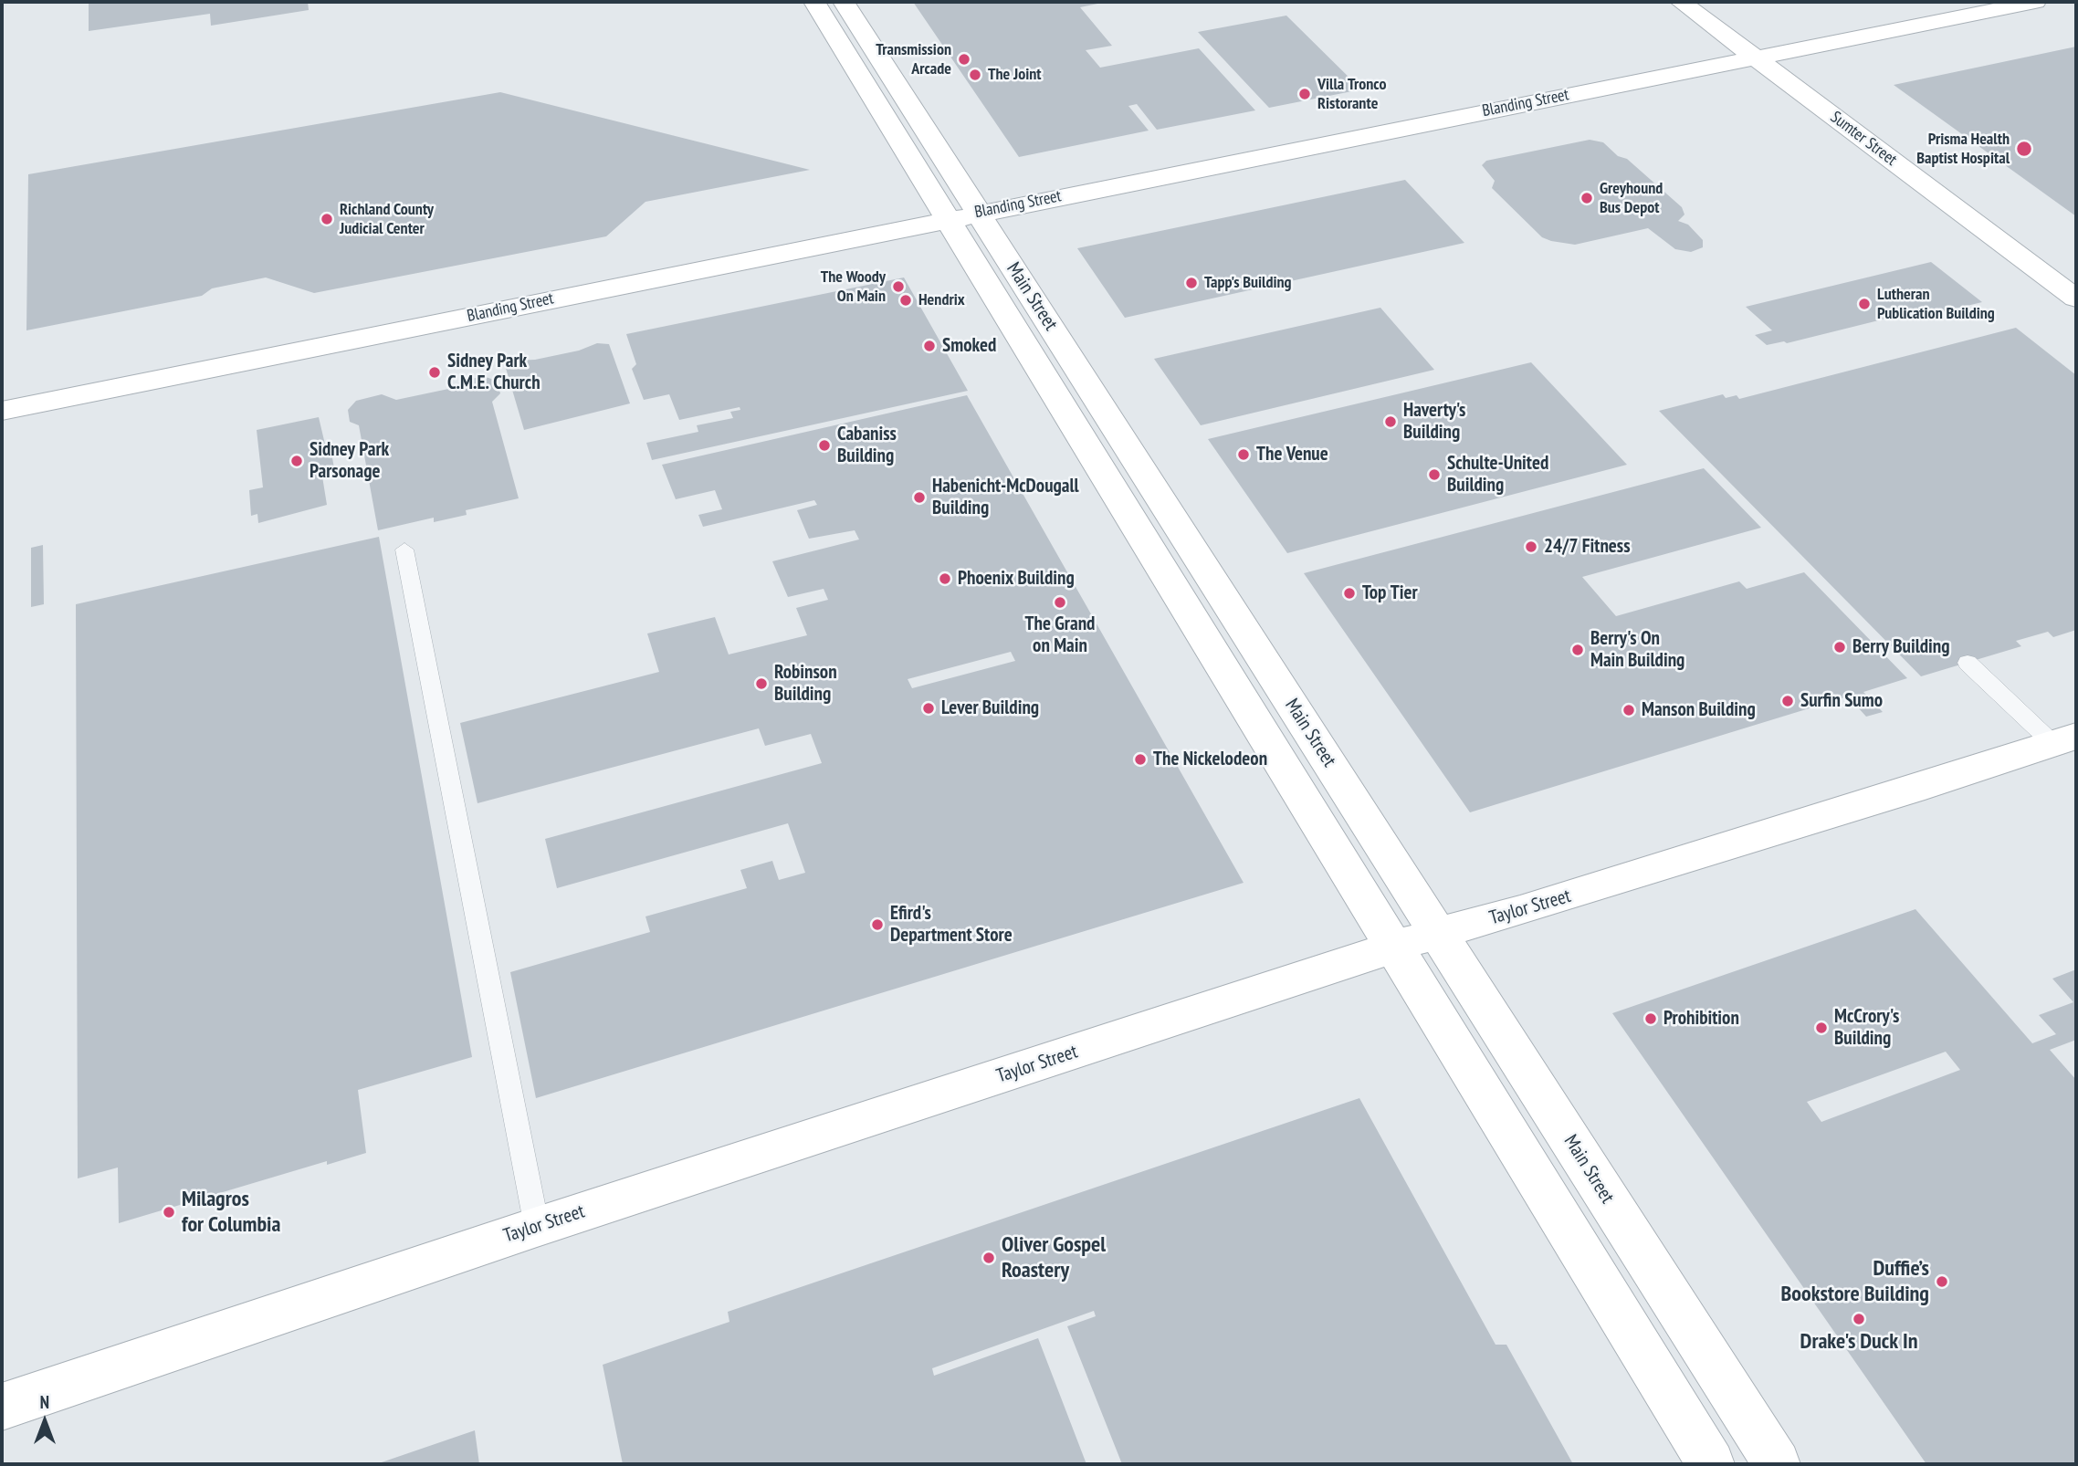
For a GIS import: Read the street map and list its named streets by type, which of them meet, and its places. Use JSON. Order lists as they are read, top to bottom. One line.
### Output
{"streets":{"main road":["Blanding Street","Sumter Street","Main Street","Taylor Street"]},"crossings":[["Blanding Street","Sumter Street"],["Blanding Street","Main Street"],["Main Street","Taylor Street"]],"places":["Transmission Arcade","The Joint","Villa Tronco Ristorante","Prisma Health Baptist Hospital","Greyhound Bus Depot","Richland County Judicial Center","Tapp's Building","The Woody On Main","Hendrix","Lutheran Publication Building","Smoked","Sidney Park C.M.E. Church","Haverty's Building","Cabaniss Building","The Venue","Sidney Park Parsonage","Schulte-United Building","Habenicht-McDougall Building","24/7 Fitness","Phoenix Building","Top Tier","The Grand on Main","Berry Building","Berry's On Main Building","Robinson Building","Surfin Sumo","Lever Building","Manson Building","The Nickelodeon","Efird's Department Store","Prohibition","McCrory's Building","Milagros for Columbia","Oliver Gospel Roastery","Duffie’s Bookstore Building","Drake's Duck In"],"north":"top"}
